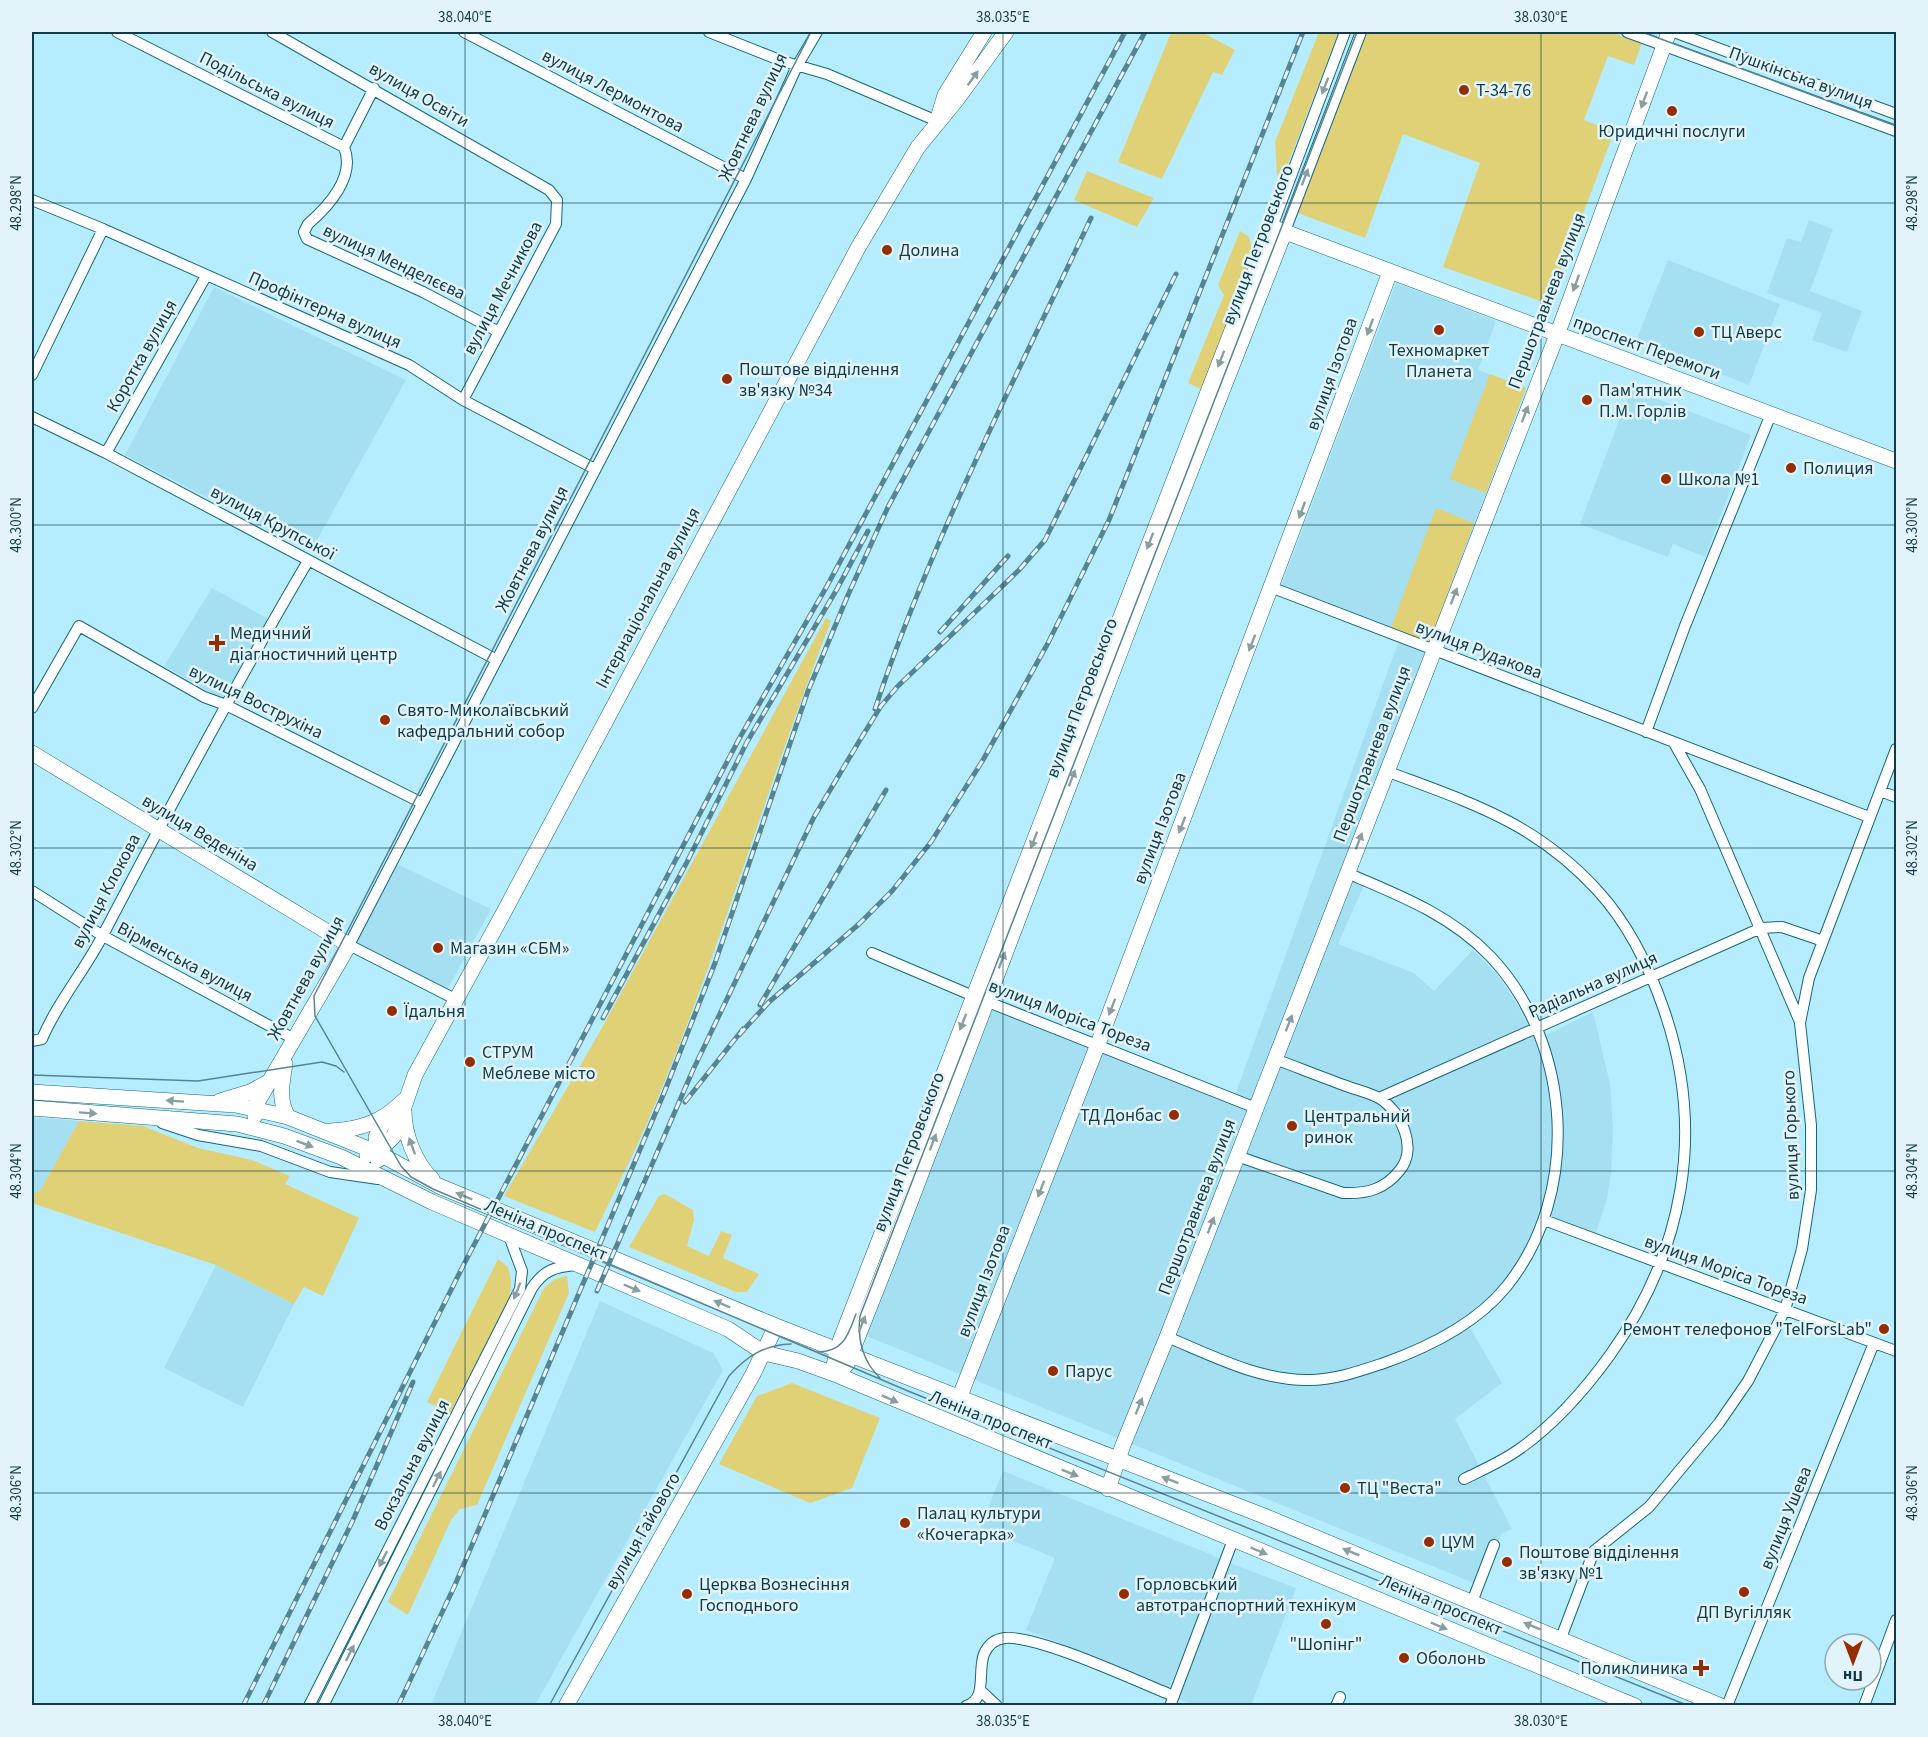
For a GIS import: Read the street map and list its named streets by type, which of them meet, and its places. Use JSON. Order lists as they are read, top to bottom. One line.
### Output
{"streets":{"main road":["Жовтнева вулиця","вулиця Петровського","Першотравнева вулиця","проспект Перемоги","вулиця Ізотова","Інтернаціональна вулиця","вулиця Веденіна","Леніна проспект","вулиця Гайового"],"street":["Пушкінська вулиця","Подільська вулиця","вулиця Лермонтова","вулиця Освіти","вулиця Менделєєва","вулиця Мечникова","Профінтерна вулиця","Коротка вулиця","вулиця Крупської","вулиця Рудакова","вулиця Вострухіна","вулиця Клокова","Вірменська вулиця","Радіальна вулиця","вулиця Моріса Тореза","вулиця Горького","Вокзальна вулиця","вулиця Ушева"]},"crossings":[["Пушкінська вулиця","Першотравнева вулиця"],["Подільська вулиця","вулиця Освіти"],["Подільська вулиця","вулиця Менделєєва"],["вулиця Лермонтова","Жовтнева вулиця"],["вулиця Освіти","вулиця Мечникова"],["Жовтнева вулиця","Профінтерна вулиця"],["Жовтнева вулиця","вулиця Крупської"],["Жовтнева вулиця","вулиця Вострухіна"],["Жовтнева вулиця","вулиця Веденіна"],["Жовтнева вулиця","Вірменська вулиця"],["Жовтнева вулиця","Леніна проспект"],["вулиця Петровського","проспект Перемоги"],["вулиця Петровського","вулиця Моріса Тореза"],["вулиця Петровського","Леніна проспект"],["вулиця Менделєєва","вулиця Мечникова"],["вулиця Мечникова","Профінтерна вулиця"],["Першотравнева вулиця","проспект Перемоги"],["Першотравнева вулиця","вулиця Рудакова"],["Першотравнева вулиця","вулиця Моріса Тореза"],["Першотравнева вулиця","Леніна проспект"],["Профінтерна вулиця","Коротка вулиця"],["проспект Перемоги","вулиця Ізотова"],["Коротка вулиця","вулиця Крупської"],["вулиця Ізотова","вулиця Рудакова"],["вулиця Ізотова","вулиця Моріса Тореза"],["вулиця Ізотова","Леніна проспект"],["вулиця Крупської","вулиця Клокова"],["Інтернаціональна вулиця","Леніна проспект"],["вулиця Рудакова","вулиця Горького"],["вулиця Вострухіна","вулиця Клокова"],["вулиця Веденіна","вулиця Клокова"],["вулиця Клокова","Вірменська вулиця"],["Радіальна вулиця","вулиця Горького"],["вулиця Моріса Тореза","вулиця Горького"],["вулиця Моріса Тореза","вулиця Ушева"],["вулиця Горького","Леніна проспект"],["Леніна проспект","Вокзальна вулиця"]],"one_way":["вулиця Ізотова"],"places":{"other":["Т-34-76","Юридичні послуги","Долина","Техномаркет Планета","ТЦ Аверс","Поштове відділення зв'язку №34","Пам'ятник П.М. Горлів","Полиция","Школа №1","Свято-Миколаївський кафедральний собор","Магазин «СБМ»","Їдальня","СТРУМ Меблеве місто","ТД Донбас","Центральний ринок","Ремонт телефонов \"TelForsLab\"","Парус","ТЦ \"Веста\"","Палац культури «Кочегарка»","ЦУМ","Поштове відділення зв'язку №1","ДП Вугілляк","Церква Вознесіння Господнього","Горловський автотранспортний технікум","\"Шопінг\"","Оболонь"],"health":["Медичний діагностичний центр","Поликлиника"]},"north":"bottom","coordinates":["38.040°E","38.035°E","38.030°E","48.298°N","48.300°N","48.302°N","48.304°N","48.306°N"]}
